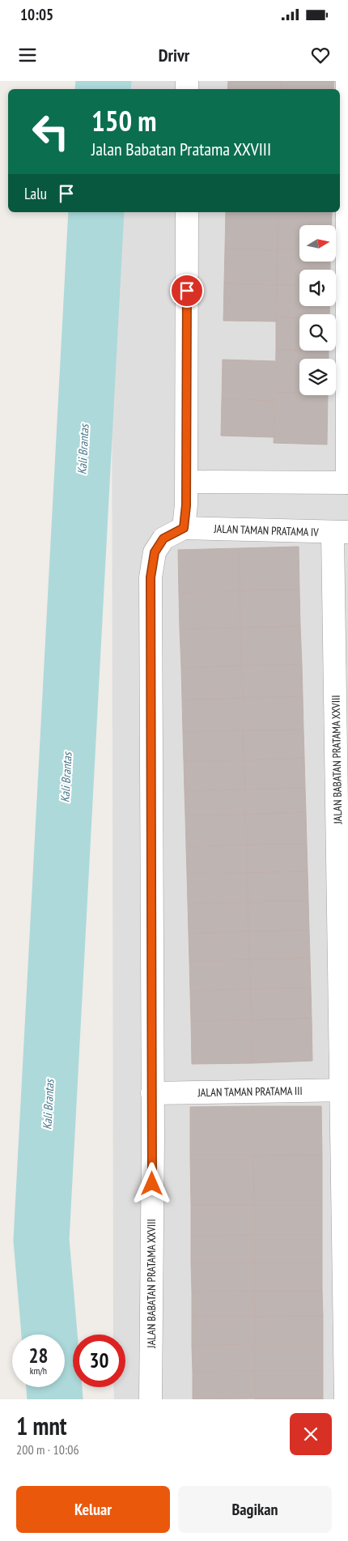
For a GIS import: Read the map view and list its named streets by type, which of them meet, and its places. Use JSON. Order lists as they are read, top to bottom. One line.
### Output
{"streets":{"street":["JALAN TAMAN PRATAMA IV","JALAN BABATAN PRATAMA XXVIII","JALAN TAMAN PRATAMA III"]},"crossings":[["JALAN TAMAN PRATAMA IV","JALAN BABATAN PRATAMA XXVIII"],["JALAN BABATAN PRATAMA XXVIII","JALAN TAMAN PRATAMA III"]],"water":["Kali Brantas"],"north":"right","page":{"status":"10:05","header":"Drivr","turn":["150 m","Jalan Babatan Pratama XXVIII"],"then":"Lalu","speed":"28 km/h","limit":"30","heading":["1 mnt","200 m · 10:06"],"buttons":["Keluar","Bagikan"]}}
